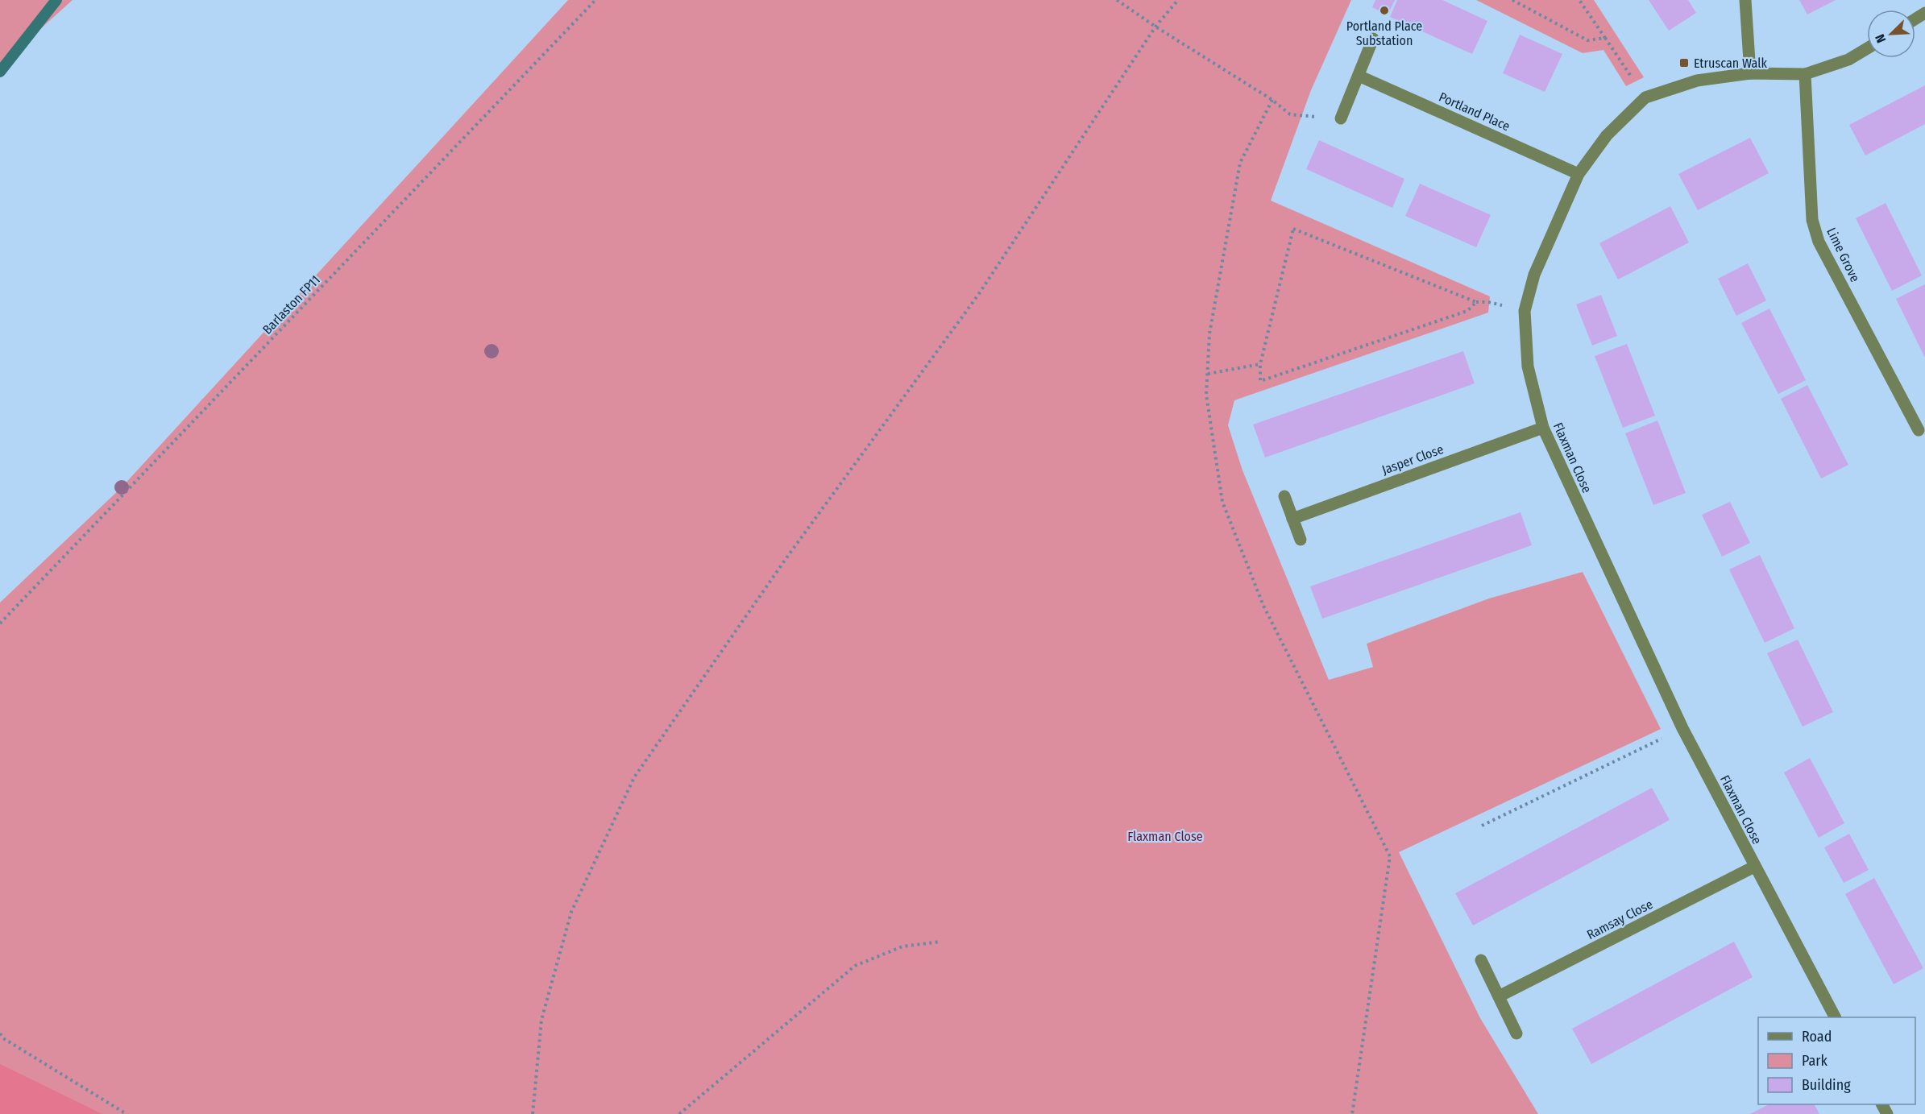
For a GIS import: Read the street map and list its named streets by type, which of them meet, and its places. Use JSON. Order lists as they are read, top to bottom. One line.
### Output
{"streets":{"street":["Portland Place","Lime Grove","Flaxman Close","Jasper Close","Ramsay Close"],"path":["Barlaston FP11"]},"crossings":[["Portland Place","Flaxman Close"],["Lime Grove","Flaxman Close"],["Flaxman Close","Jasper Close"],["Flaxman Close","Ramsay Close"]],"parks":["Flaxman Close"],"places":{"other":["Portland Place Substation"],"transit":["Etruscan Walk"]},"legend":["Road","Park","Building"],"north":"bottom left"}
